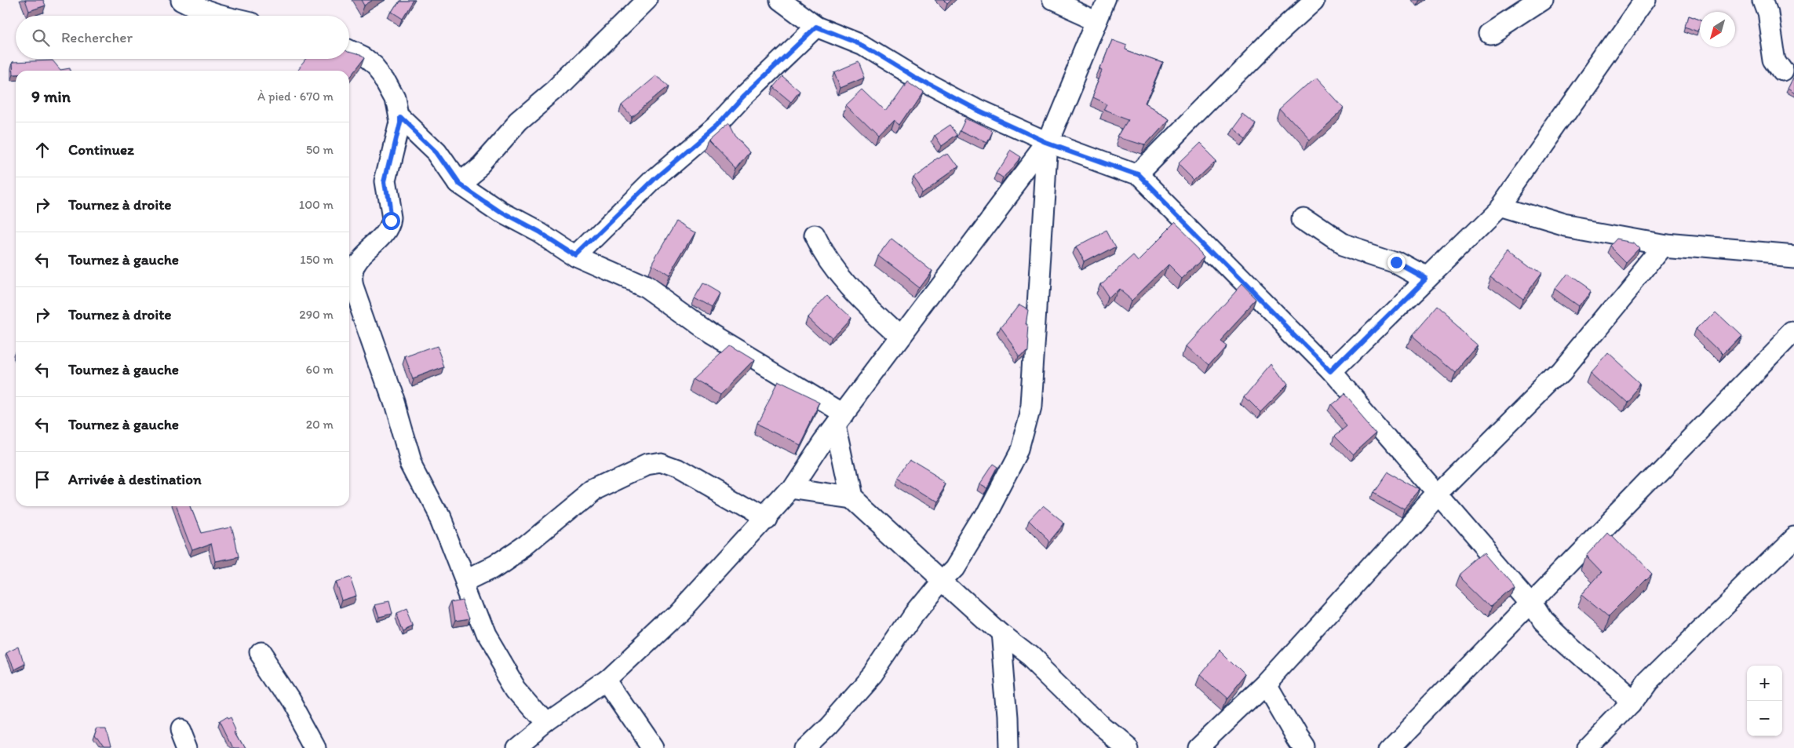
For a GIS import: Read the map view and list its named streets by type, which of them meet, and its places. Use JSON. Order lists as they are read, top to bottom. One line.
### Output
{"north":"bottom left","page":{"search":"Rechercher","heading":["9 min","À pied · 670 m"],"list":[["Continuez","50 m"],["Tournez à droite","100 m"],["Tournez à gauche","150 m"],["Tournez à droite","290 m"],["Tournez à gauche","60 m"],["Tournez à gauche","20 m"],"Arrivée à destination"],"map_buttons":["+","−"]}}
